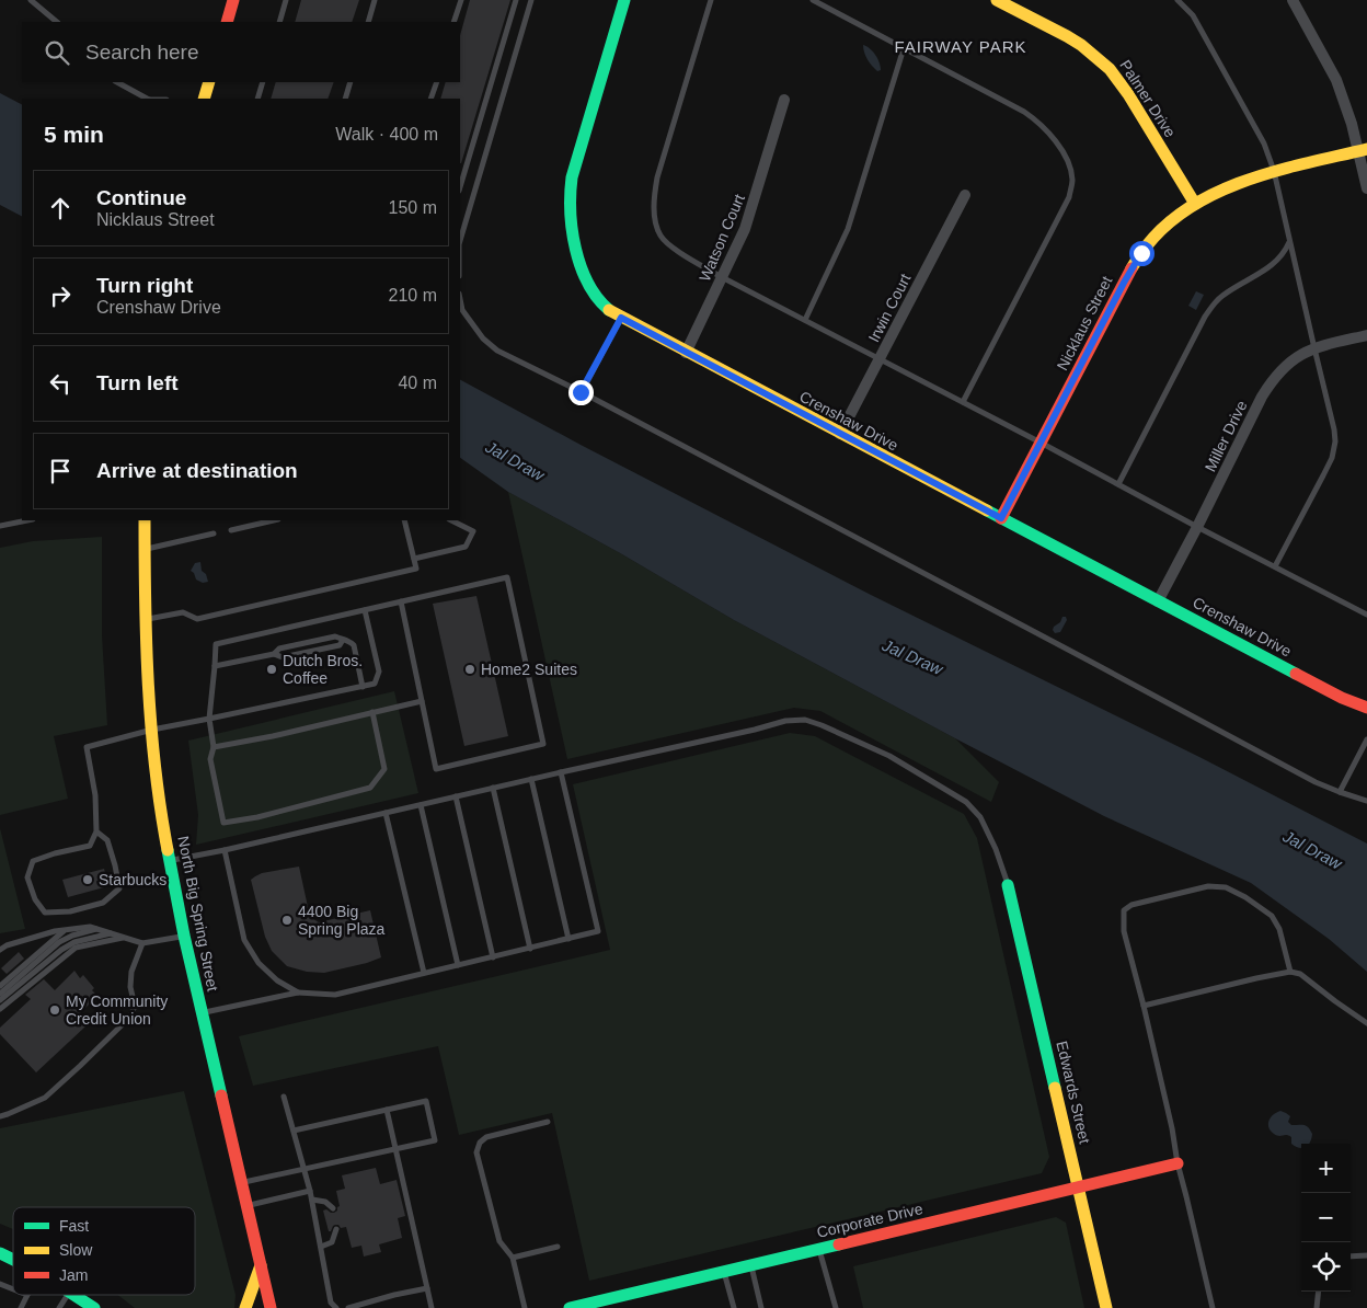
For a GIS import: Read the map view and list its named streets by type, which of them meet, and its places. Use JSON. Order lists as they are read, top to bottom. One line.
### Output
{"streets":{"main road":["Palmer Drive","Nicklaus Street","Crenshaw Drive","North Big Spring Street","Edwards Street","Corporate Drive"],"street":["Watson Court","Irwin Court","Miller Drive"]},"crossings":[["Palmer Drive","Nicklaus Street"],["Watson Court","Crenshaw Drive"],["Irwin Court","Crenshaw Drive"],["Nicklaus Street","Crenshaw Drive"],["Crenshaw Drive","Miller Drive"],["Edwards Street","Corporate Drive"]],"districts":["FAIRWAY PARK"],"water":["Jal Draw"],"places":["Dutch Bros. Coffee","Home2 Suites","Starbucks","4400 Big Spring Plaza","My Community Credit Union"],"legend":["Fast","Slow","Jam"],"page":{"search":"Search here","heading":["5 min","Walk · 400 m"],"list":[["Continue","Nicklaus Street","150 m"],["Turn right","Crenshaw Drive","210 m"],["Turn left","40 m"],"Arrive at destination"],"map_buttons":["+","−"]}}
